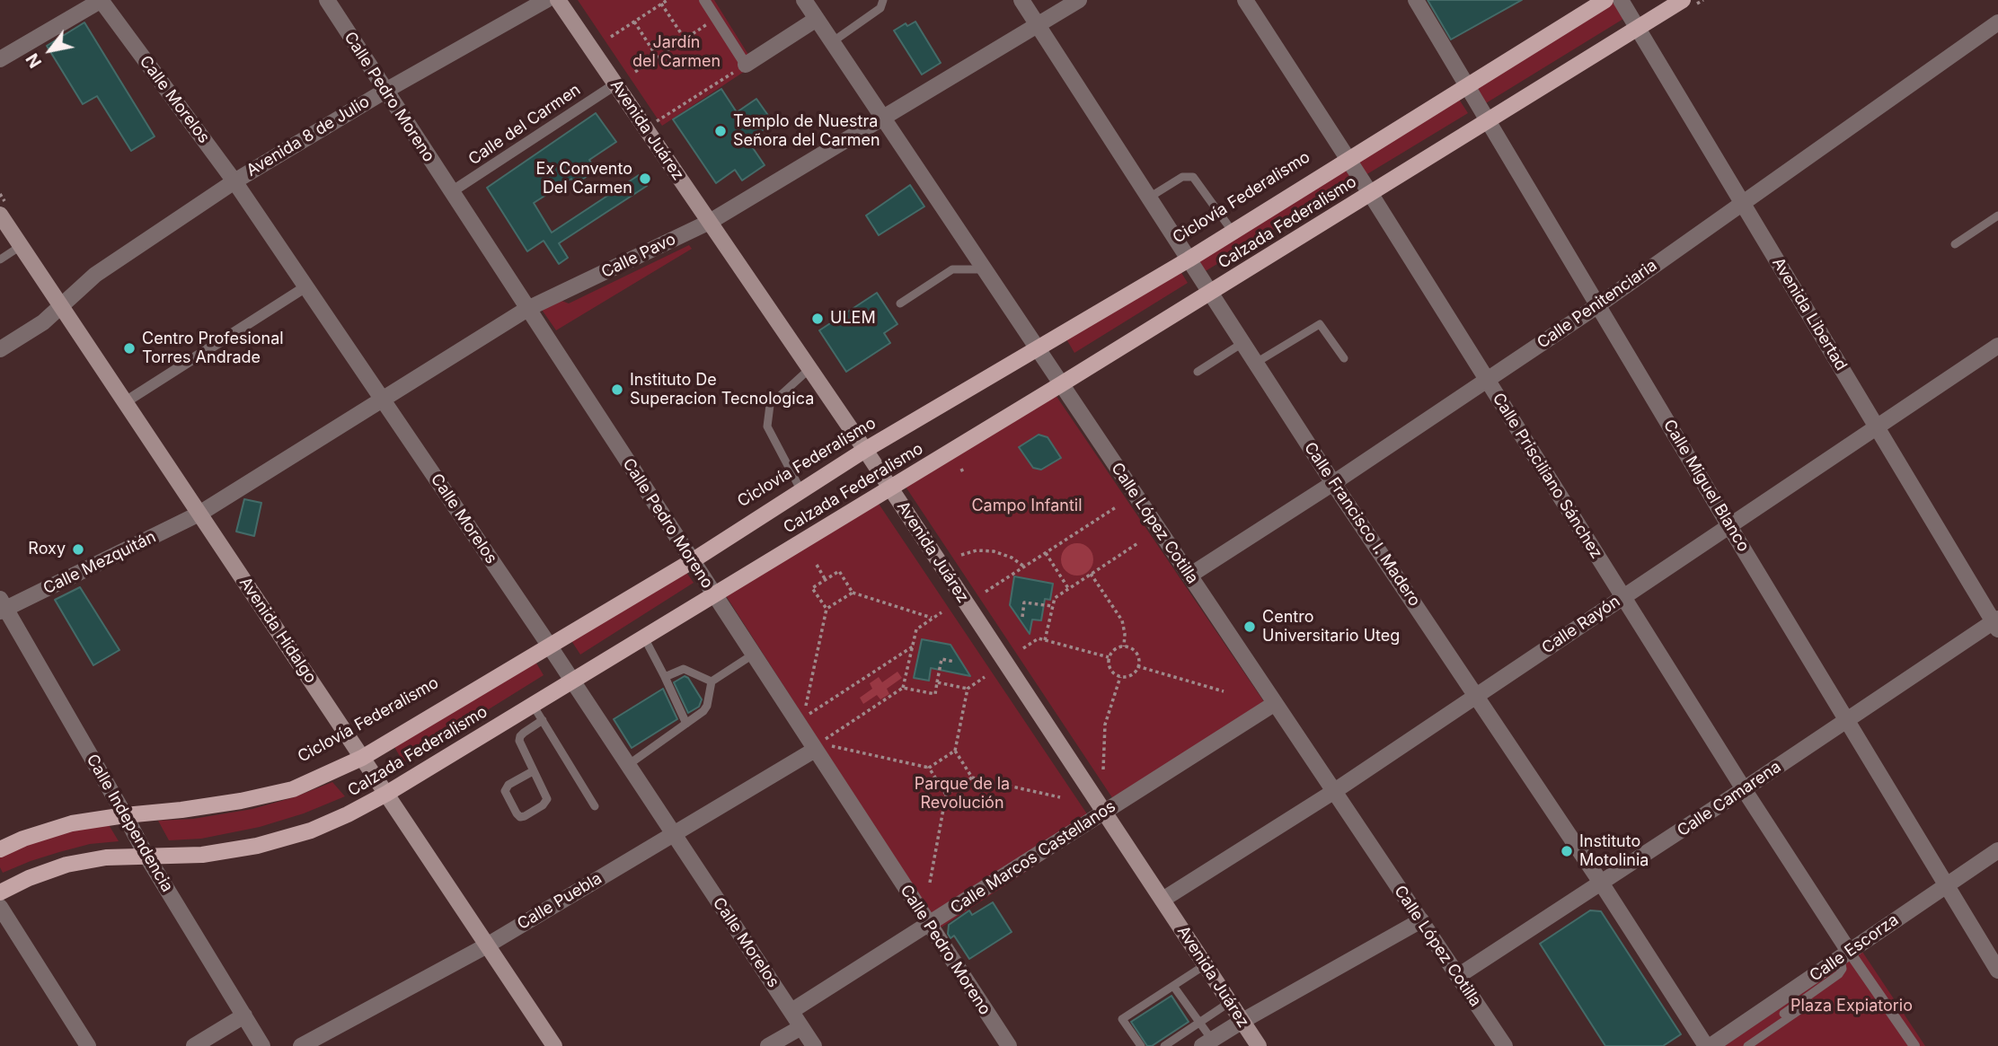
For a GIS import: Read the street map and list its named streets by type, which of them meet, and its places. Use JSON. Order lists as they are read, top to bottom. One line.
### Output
{"streets":{"main road":["Avenida Juárez","Calzada Federalismo","Avenida Hidalgo"],"street":["Calle Pedro Moreno","Calle Morelos","Calle del Carmen","Avenida 8 de Julio","Calle Pavo","Calle Penitenciaria","Avenida Libertad","Calle Prisciliano Sánchez","Calle Miguel Blanco","Calle López Cotilla","Calle Francisco I. Madero","Calle Mezquitán","Calle Rayón","Calle Camarena","Calle Independencia","Calle Marcos Castellanos","Calle Puebla","Calle Escorza"]},"crossings":[["Calle Pedro Moreno","Calle del Carmen"],["Calle Pedro Moreno","Avenida 8 de Julio"],["Calle Pedro Moreno","Calzada Federalismo"],["Calle Pedro Moreno","Calle Pavo"],["Calle Pedro Moreno","Calle Marcos Castellanos"],["Calle Pedro Moreno","Calle Puebla"],["Calle Morelos","Avenida 8 de Julio"],["Calle Morelos","Calzada Federalismo"],["Calle Morelos","Calle Pavo"],["Calle Morelos","Calle Marcos Castellanos"],["Calle Morelos","Calle Puebla"],["Calle del Carmen","Avenida Juárez"],["Avenida Juárez","Calzada Federalismo"],["Avenida Juárez","Calle Pavo"],["Avenida Juárez","Calle Rayón"],["Avenida Juárez","Calle Marcos Castellanos"],["Avenida 8 de Julio","Avenida Hidalgo"],["Calzada Federalismo","Avenida Libertad"],["Calzada Federalismo","Calle Prisciliano Sánchez"],["Calzada Federalismo","Calle Miguel Blanco"],["Calzada Federalismo","Calle López Cotilla"],["Calzada Federalismo","Calle Francisco I. Madero"],["Calzada Federalismo","Avenida Hidalgo"],["Calzada Federalismo","Calle Independencia"],["Calle Pavo","Calle López Cotilla"],["Calle Pavo","Calle Francisco I. Madero"],["Calle Pavo","Calle Mezquitán"],["Calle Pavo","Avenida Hidalgo"],["Calle Penitenciaria","Avenida Libertad"],["Calle Penitenciaria","Calle Prisciliano Sánchez"],["Calle Penitenciaria","Calle Miguel Blanco"],["Calle Penitenciaria","Calle López Cotilla"],["Calle Penitenciaria","Calle Francisco I. Madero"],["Avenida Libertad","Calle Rayón"],["Avenida Libertad","Calle Camarena"],["Calle Prisciliano Sánchez","Calle Rayón"],["Calle Prisciliano Sánchez","Calle Camarena"],["Calle Prisciliano Sánchez","Calle Escorza"],["Calle Miguel Blanco","Calle Rayón"],["Calle Miguel Blanco","Calle Camarena"],["Calle Miguel Blanco","Calle Escorza"],["Calle López Cotilla","Calle Rayón"],["Calle López Cotilla","Calle Camarena"],["Calle López Cotilla","Calle Marcos Castellanos"],["Calle Francisco I. Madero","Calle Rayón"],["Calle Francisco I. Madero","Calle Camarena"],["Calle Francisco I. Madero","Calle Escorza"],["Calle Mezquitán","Avenida Hidalgo"],["Calle Mezquitán","Calle Independencia"],["Avenida Hidalgo","Calle Puebla"]],"parks":["Jardín del Carmen","Campo Infantil","Parque de la Revolución","Plaza Expiatorio"],"places":["Templo de Nuestra Señora del Carmen","Ex Convento Del Carmen","ULEM","Centro Profesional Torres Andrade","Instituto De Superacion Tecnologica","Roxy","Centro Universitario Uteg","Instituto Motolinia"],"north":"bottom left"}
